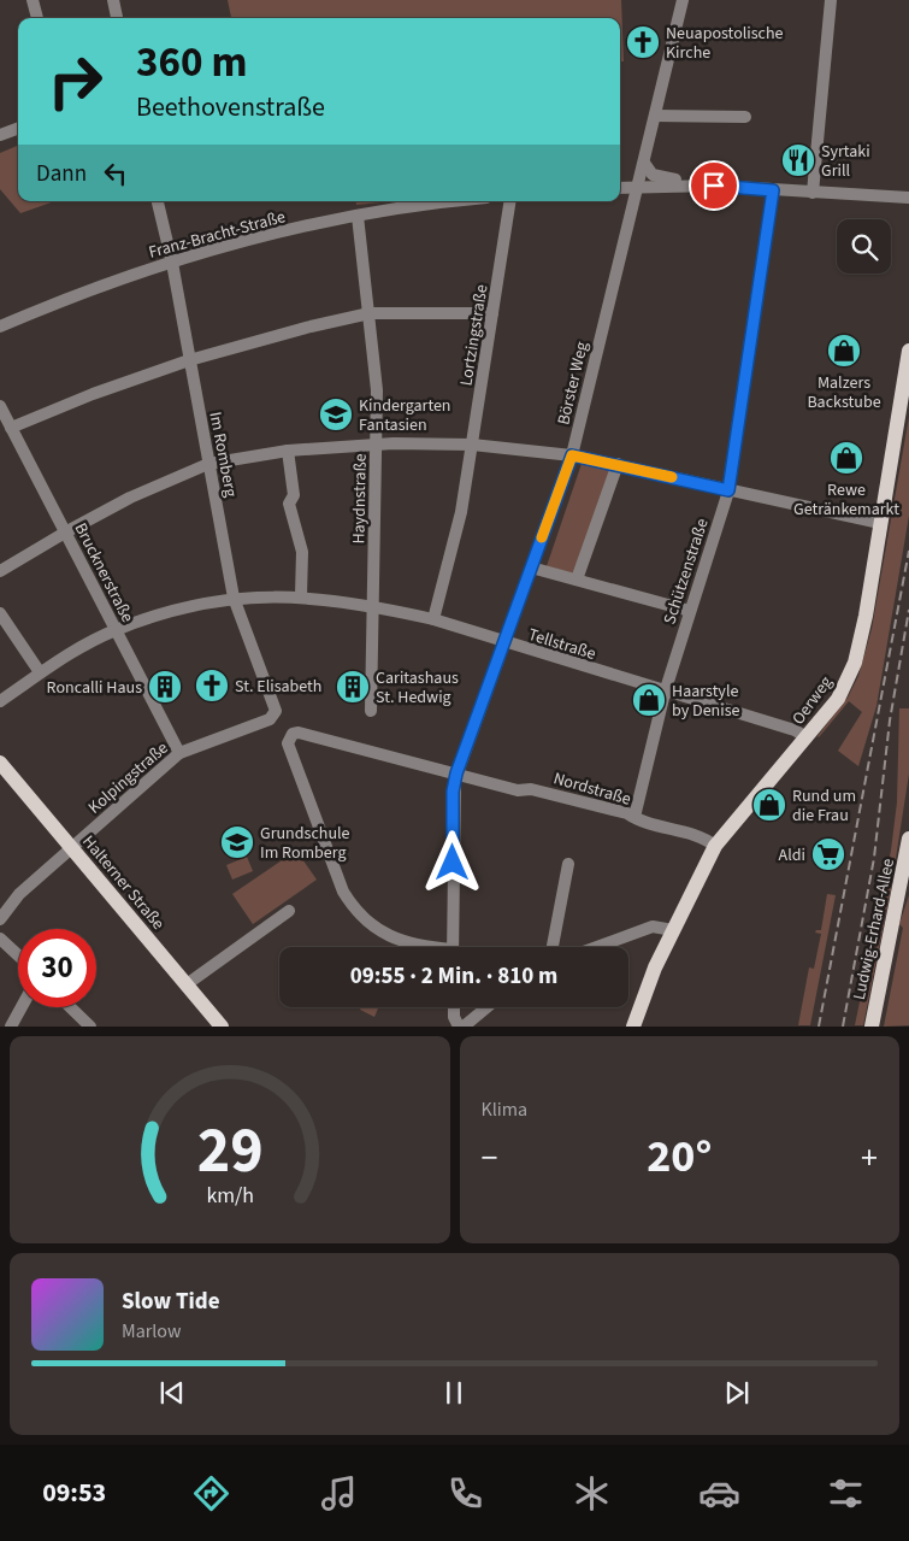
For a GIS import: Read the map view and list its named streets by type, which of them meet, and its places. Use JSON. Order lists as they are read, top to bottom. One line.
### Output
{"streets":{"main road":["Oerweg","Halterner Straße","Ludwig-Erhard-Allee"],"street":["Franz-Bracht-Straße","Lortzingstraße","Börster Weg","Im Romberg","Haydnstraße","Schützenstraße","Brucknerstraße","Tellstraße","Kolpingstraße","Nordstraße"]},"crossings":[["Franz-Bracht-Straße","Im Romberg"],["Franz-Bracht-Straße","Haydnstraße"],["Lortzingstraße","Tellstraße"],["Börster Weg","Tellstraße"],["Börster Weg","Nordstraße"],["Im Romberg","Tellstraße"],["Im Romberg","Kolpingstraße"],["Haydnstraße","Tellstraße"],["Schützenstraße","Tellstraße"],["Schützenstraße","Nordstraße"],["Brucknerstraße","Tellstraße"],["Brucknerstraße","Kolpingstraße"],["Tellstraße","Oerweg"],["Oerweg","Nordstraße"],["Kolpingstraße","Halterner Straße"]],"places":{"church":["Neuapostolische Kirche","St. Elisabeth"],"restaurant":["Syrtaki Grill"],"shop":["Malzers Backstube","Rewe Getränkemarkt","Haarstyle by Denise","Rund um die Frau"],"school or university":["Kindergarten Fantasien","Grundschule Im Romberg"],"building":["Roncalli Haus","Caritashaus St. Hedwig"],"supermarket":["Aldi"]},"page":{"turn":["360 m","Beethovenstraße"],"then":"Dann","limit":"30","trip":"09:55 · 2 Min. · 810 m","tile":"Klima","heat":["−","20°","+"],"song":["Slow Tide","Marlow"],"tabs":"09:53","gauge":["29","km/h"]}}
